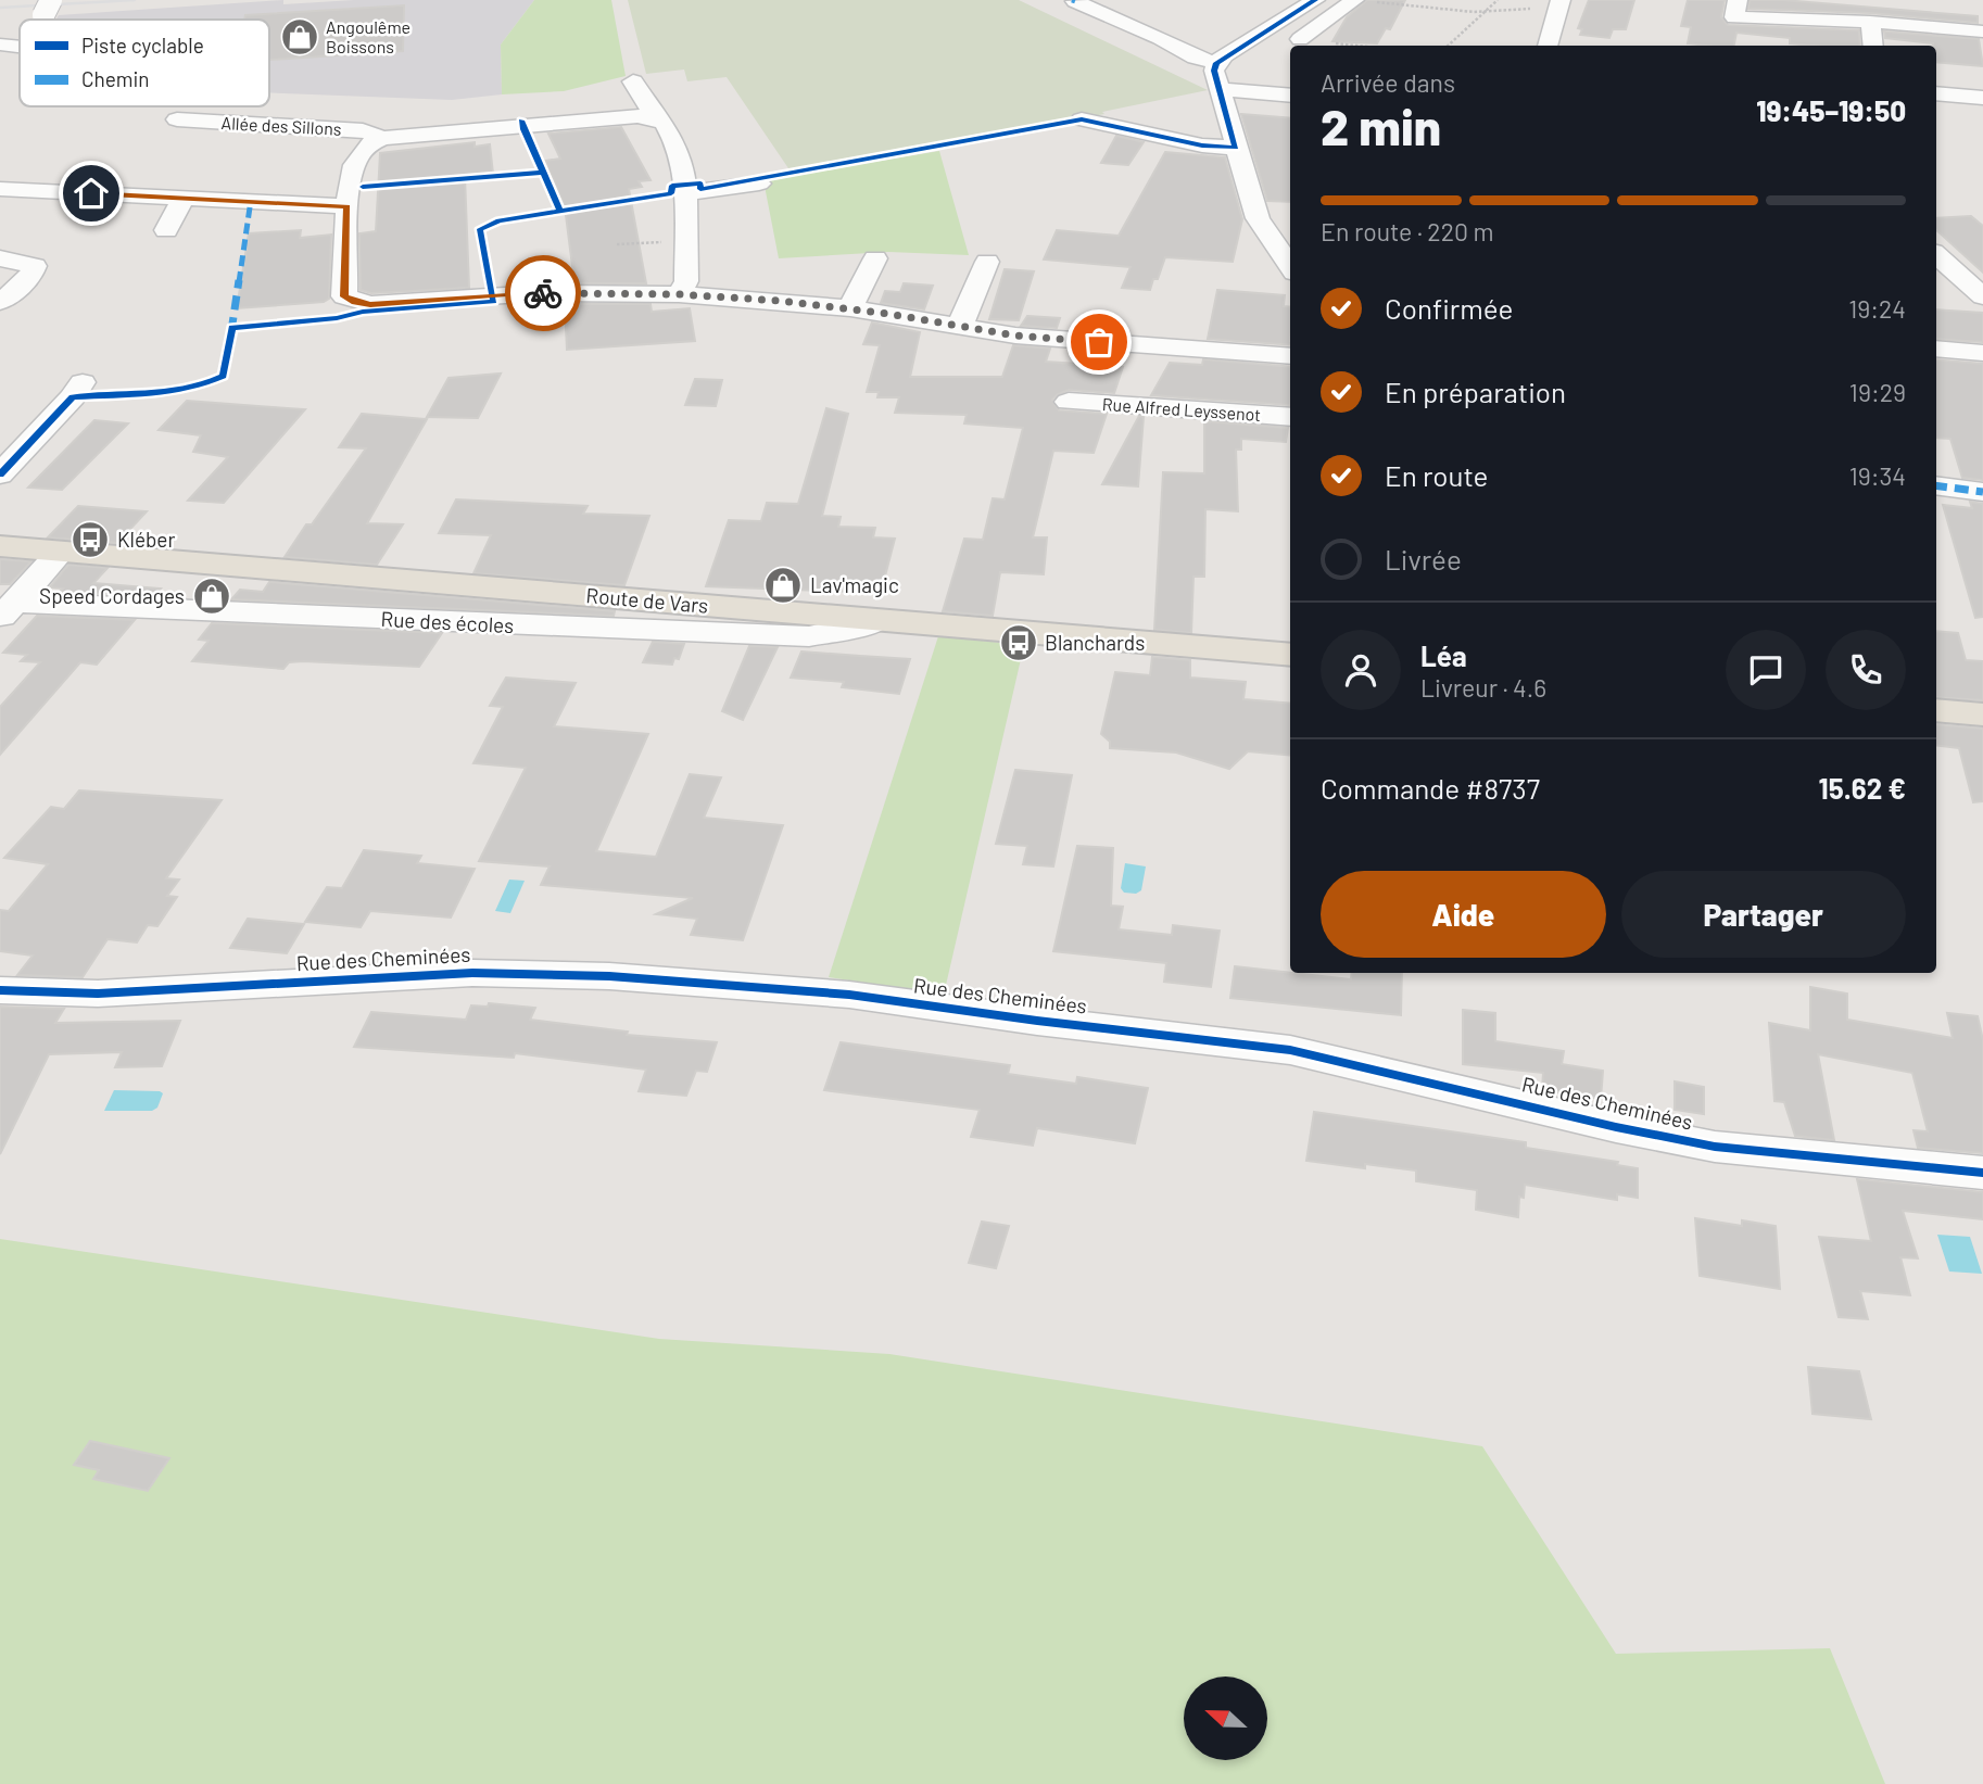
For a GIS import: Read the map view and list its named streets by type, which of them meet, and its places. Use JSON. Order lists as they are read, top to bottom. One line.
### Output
{"streets":{"main road":["Route de Vars"],"street":["Allée des Sillons","Rue Alfred Leyssenot","Rue des écoles","Rue des Cheminées"]},"crossings":[["Route de Vars","Rue des écoles"]],"places":{"shop":["Angoulême Boissons","Lav'magic","Speed Cordages"],"bus stop":["Kléber","Blanchards"]},"legend":["Piste cyclable","Chemin"],"north":"left","page":{"heading":["2 min","Arrivée dans","19:45–19:50"],"panel":["Léa","Livreur · 4.6","Commande #8737","15.62 €"],"bar":"En route · 220 m","list":[["Confirmée","19:24"],["En préparation","19:29"],["En route","19:34"],"Livrée"],"buttons":["Aide","Partager"]}}
